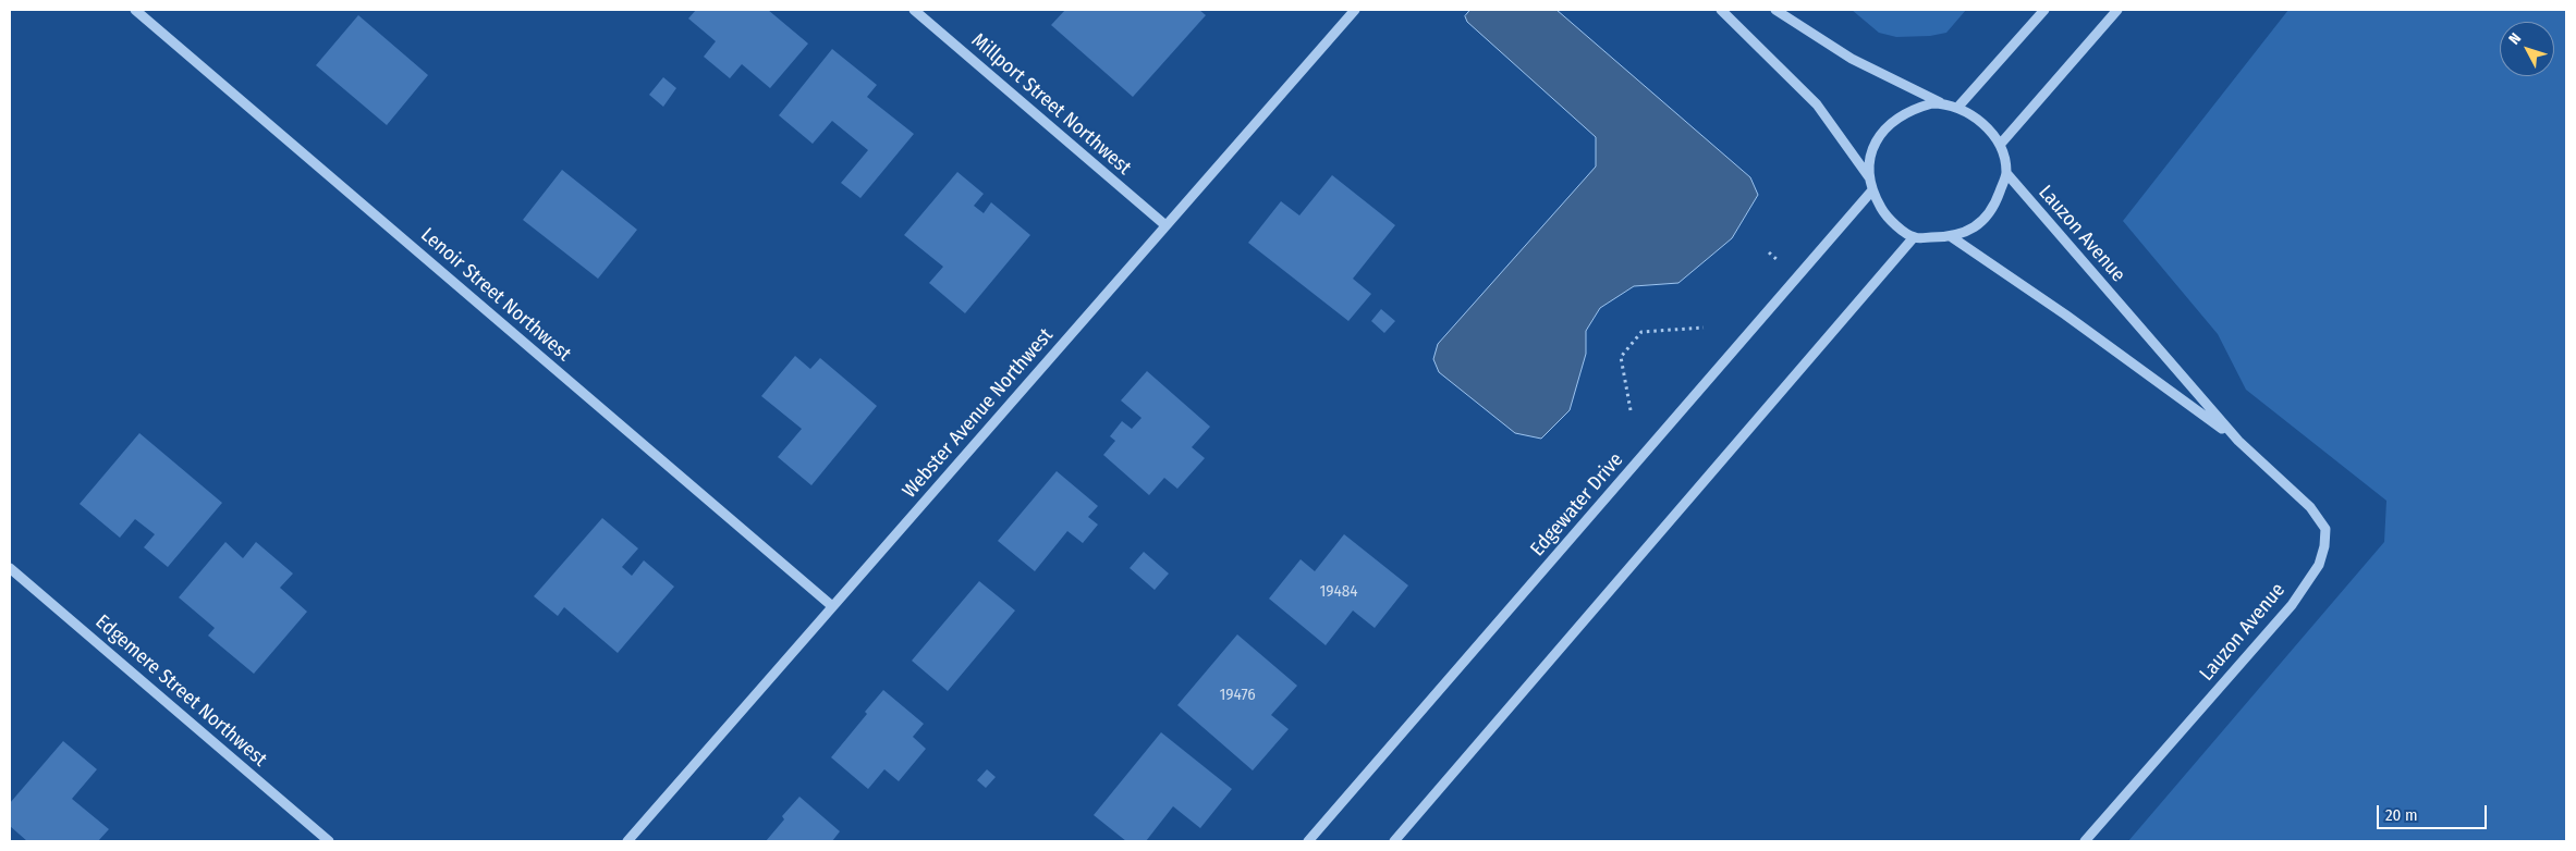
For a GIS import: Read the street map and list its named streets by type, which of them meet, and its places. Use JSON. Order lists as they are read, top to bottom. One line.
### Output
{"streets":{"street":["Millport Street Northwest","Lauzon Avenue","Lenoir Street Northwest","Webster Avenue Northwest","Edgewater Drive","Edgemere Street Northwest"]},"crossings":[["Millport Street Northwest","Webster Avenue Northwest"],["Lauzon Avenue","Edgewater Drive"],["Lenoir Street Northwest","Webster Avenue Northwest"]],"house_numbers":["19484","19476"],"scale_bar":"20 m","north":"top left"}
